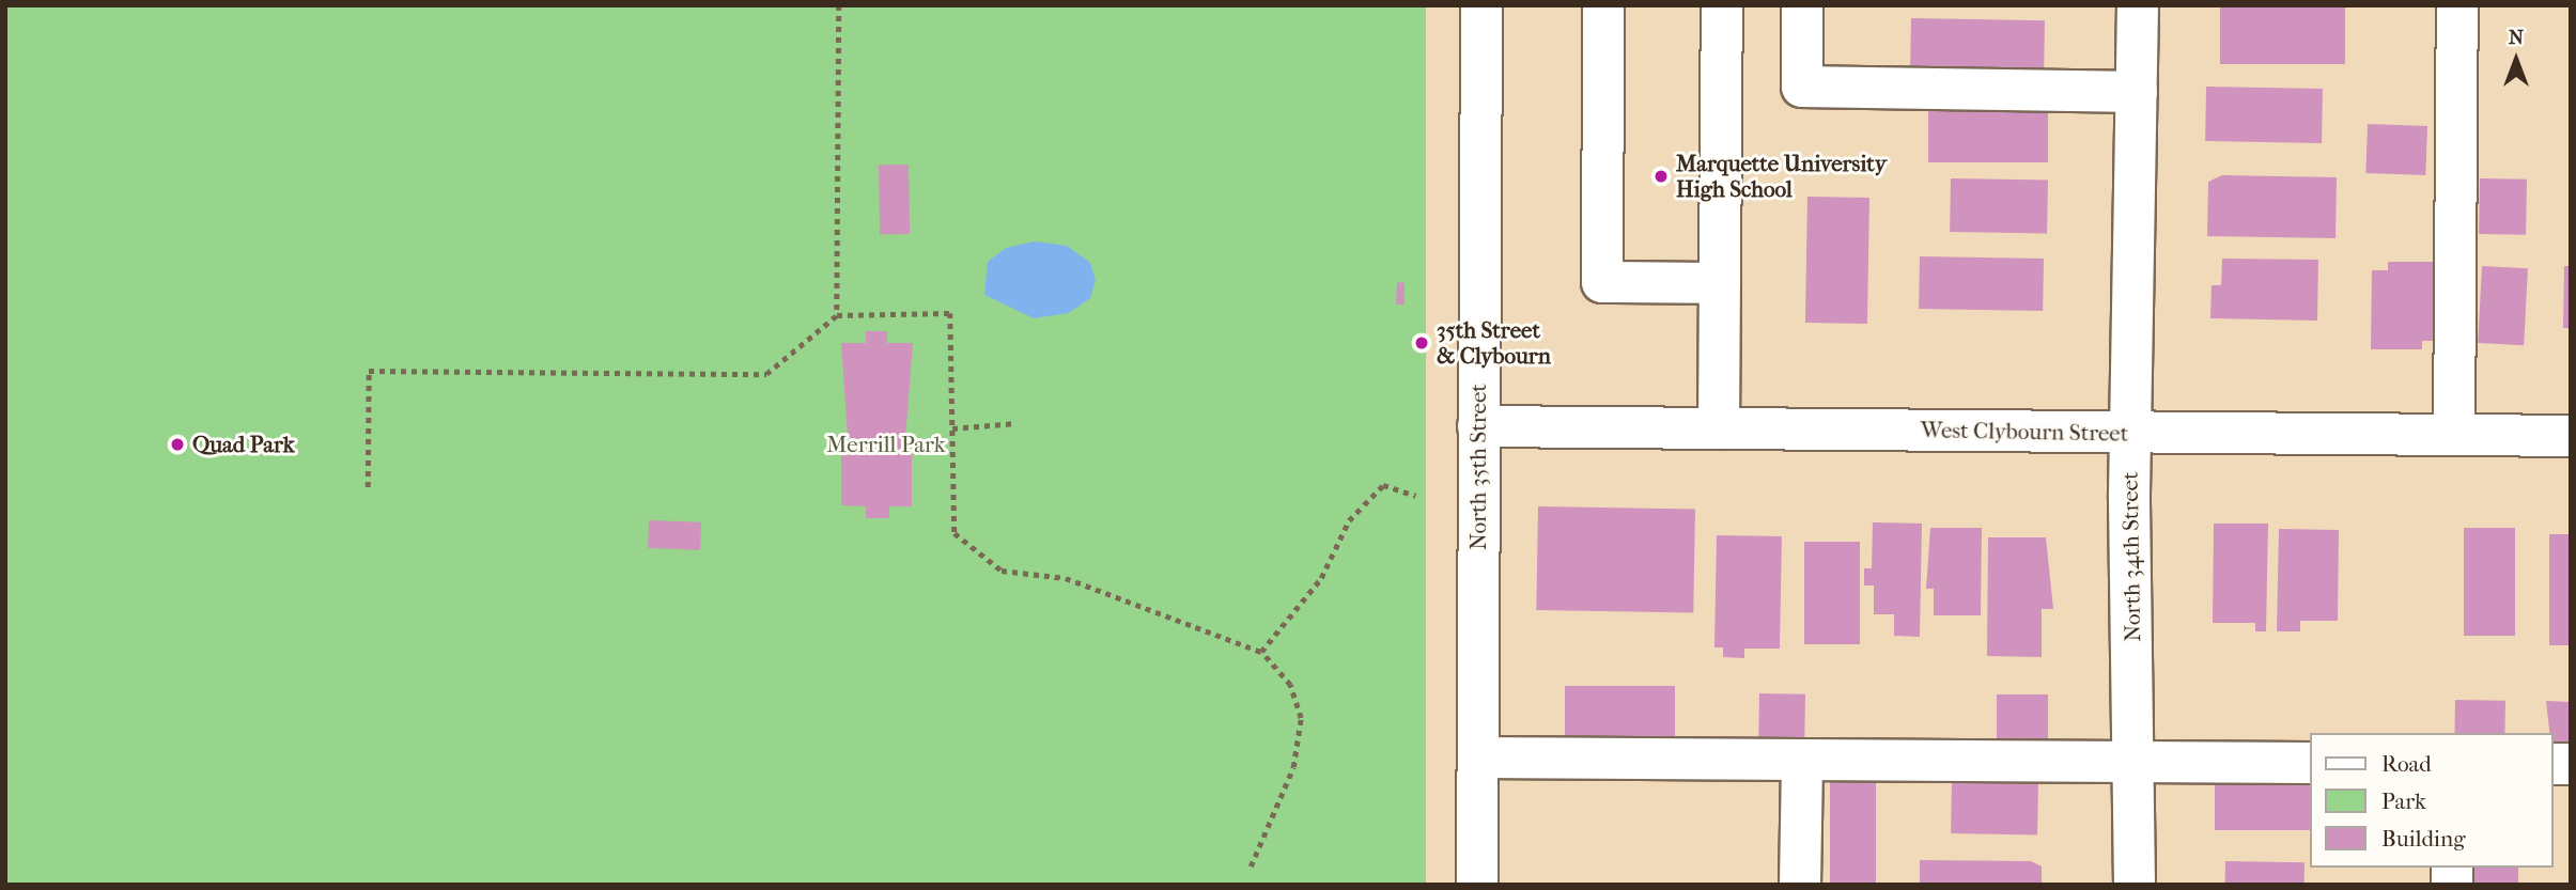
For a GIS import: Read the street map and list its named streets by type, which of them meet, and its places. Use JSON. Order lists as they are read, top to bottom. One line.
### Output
{"streets":{"street":["West Clybourn Street","North 35th Street","North 34th Street"]},"crossings":[["West Clybourn Street","North 35th Street"],["West Clybourn Street","North 34th Street"]],"parks":["Merrill Park"],"places":["Marquette University High School","35th Street & Clybourn","Quad Park"],"legend":["Road","Park","Building"],"north":"top"}
